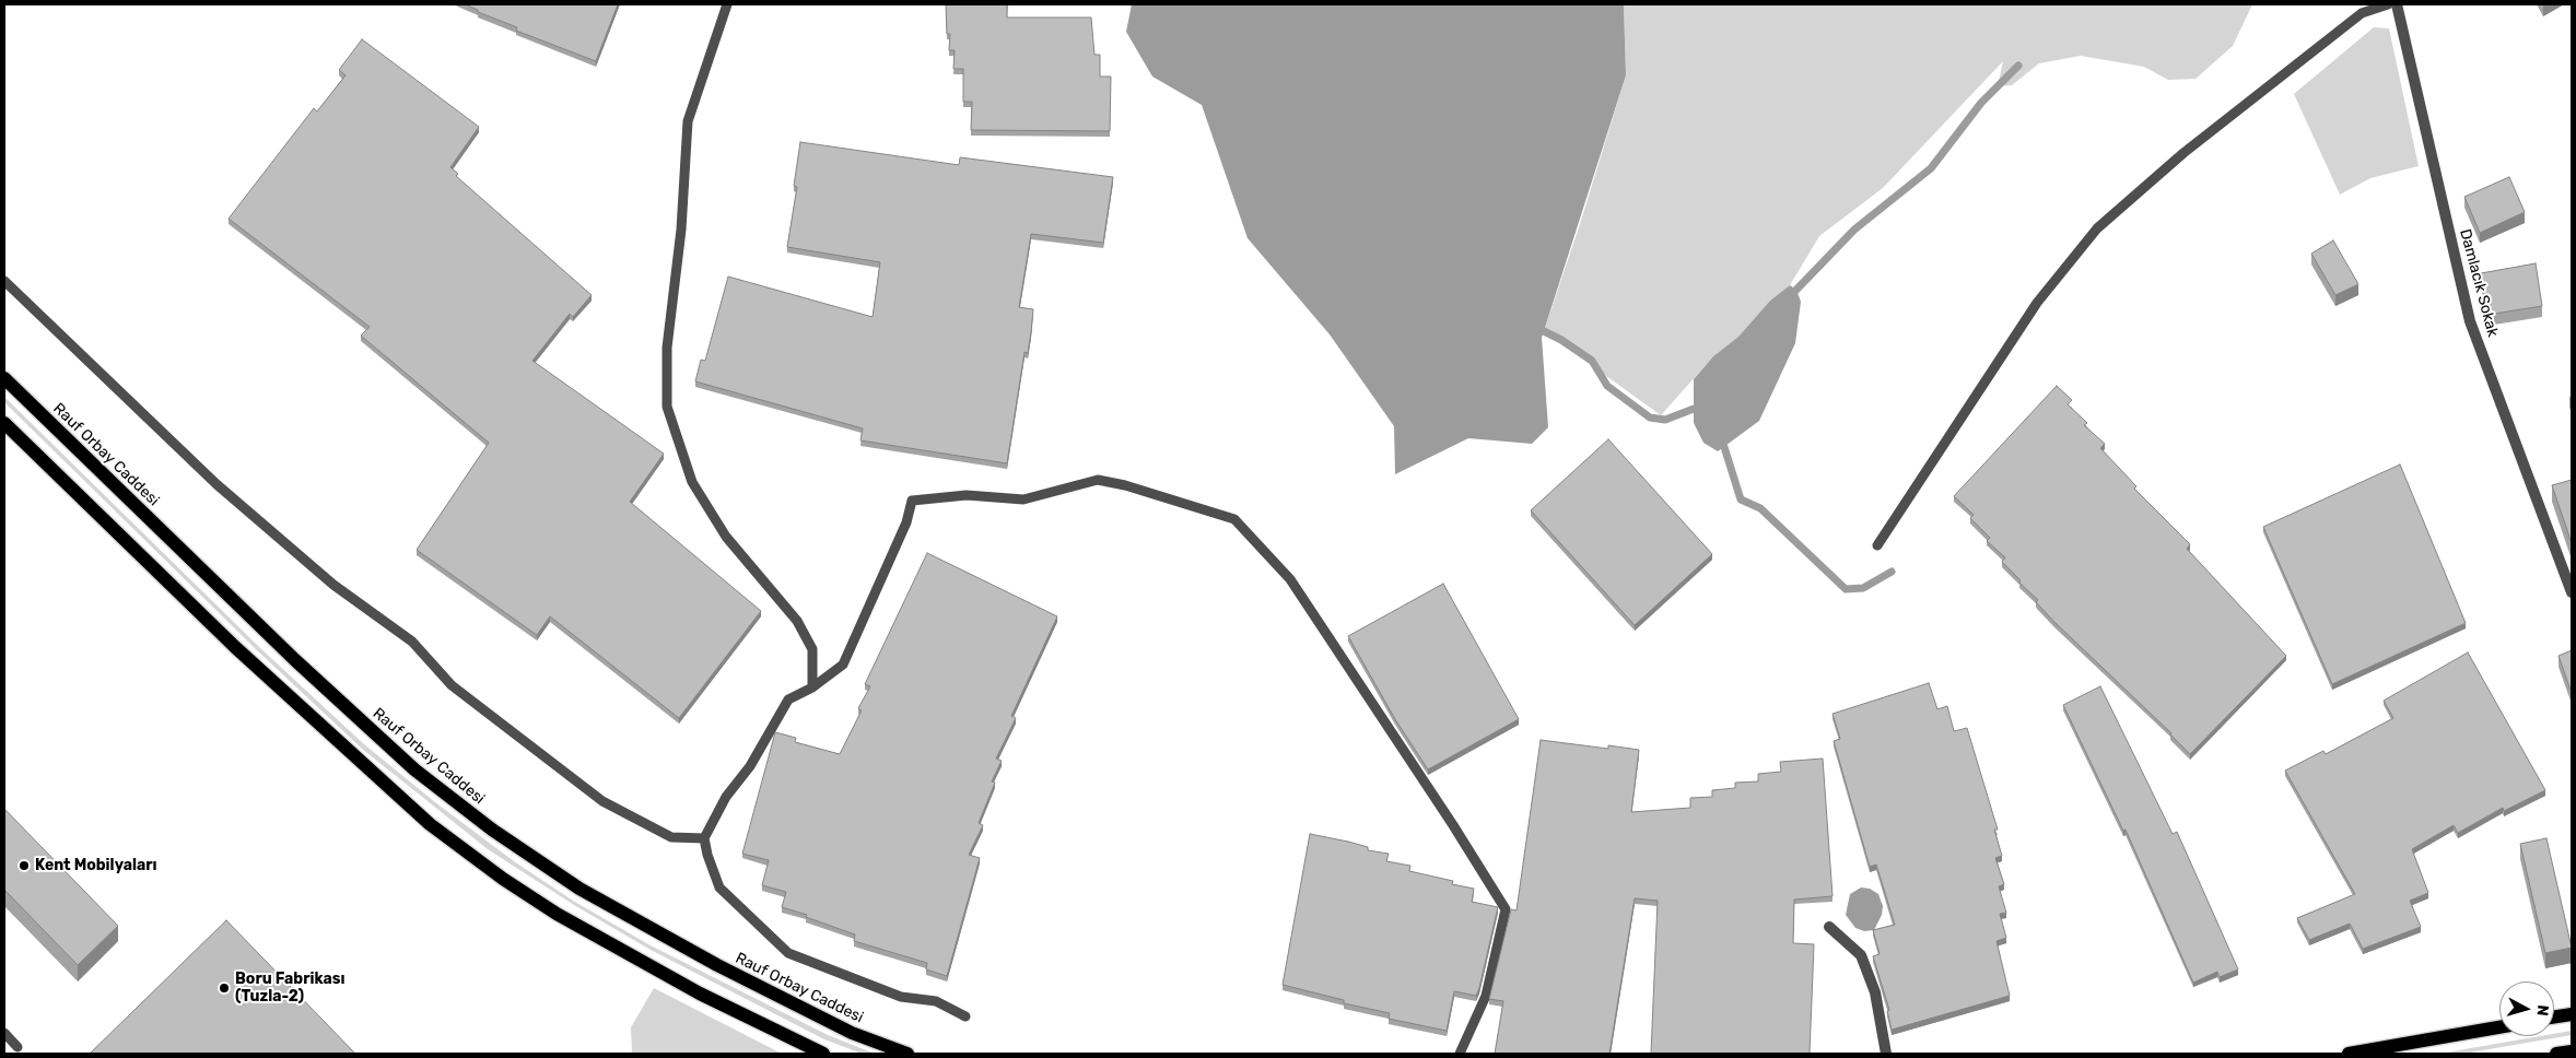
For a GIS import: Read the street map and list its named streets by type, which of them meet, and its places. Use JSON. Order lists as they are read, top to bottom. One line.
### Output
{"streets":{"main road":["Rauf Orbay Caddesi"],"street":["Damlacık Sokak"]},"places":["Kent Mobilyaları","Boru Fabrikası (Tuzla-2)"],"north":"right"}
